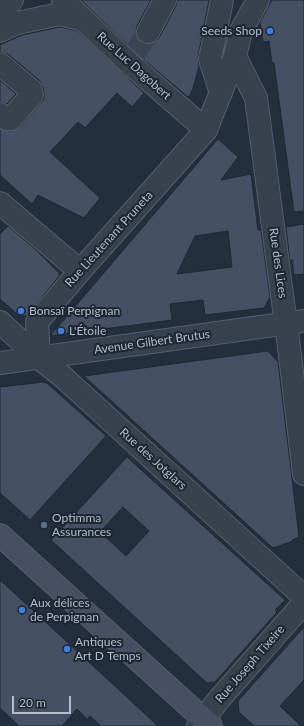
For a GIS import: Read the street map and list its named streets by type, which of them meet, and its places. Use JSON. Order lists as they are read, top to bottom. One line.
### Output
{"streets":{"street":["Rue Luc Dagobert","Rue Lieutenant Pruneta","Rue des Lices","Avenue Gilbert Brutus","Rue des Jotglars","Rue Joseph Tixeire"]},"crossings":[["Rue Luc Dagobert","Rue Lieutenant Pruneta"],["Rue Lieutenant Pruneta","Avenue Gilbert Brutus"],["Rue Lieutenant Pruneta","Rue des Jotglars"],["Rue des Lices","Avenue Gilbert Brutus"],["Avenue Gilbert Brutus","Rue des Jotglars"]],"places":["Seeds Shop","Bonsaï Perpignan","L'Étoile","Optimma Assurances","Aux délices de Perpignan","Antiques Art D Temps"],"scale_bar":"20 m"}
